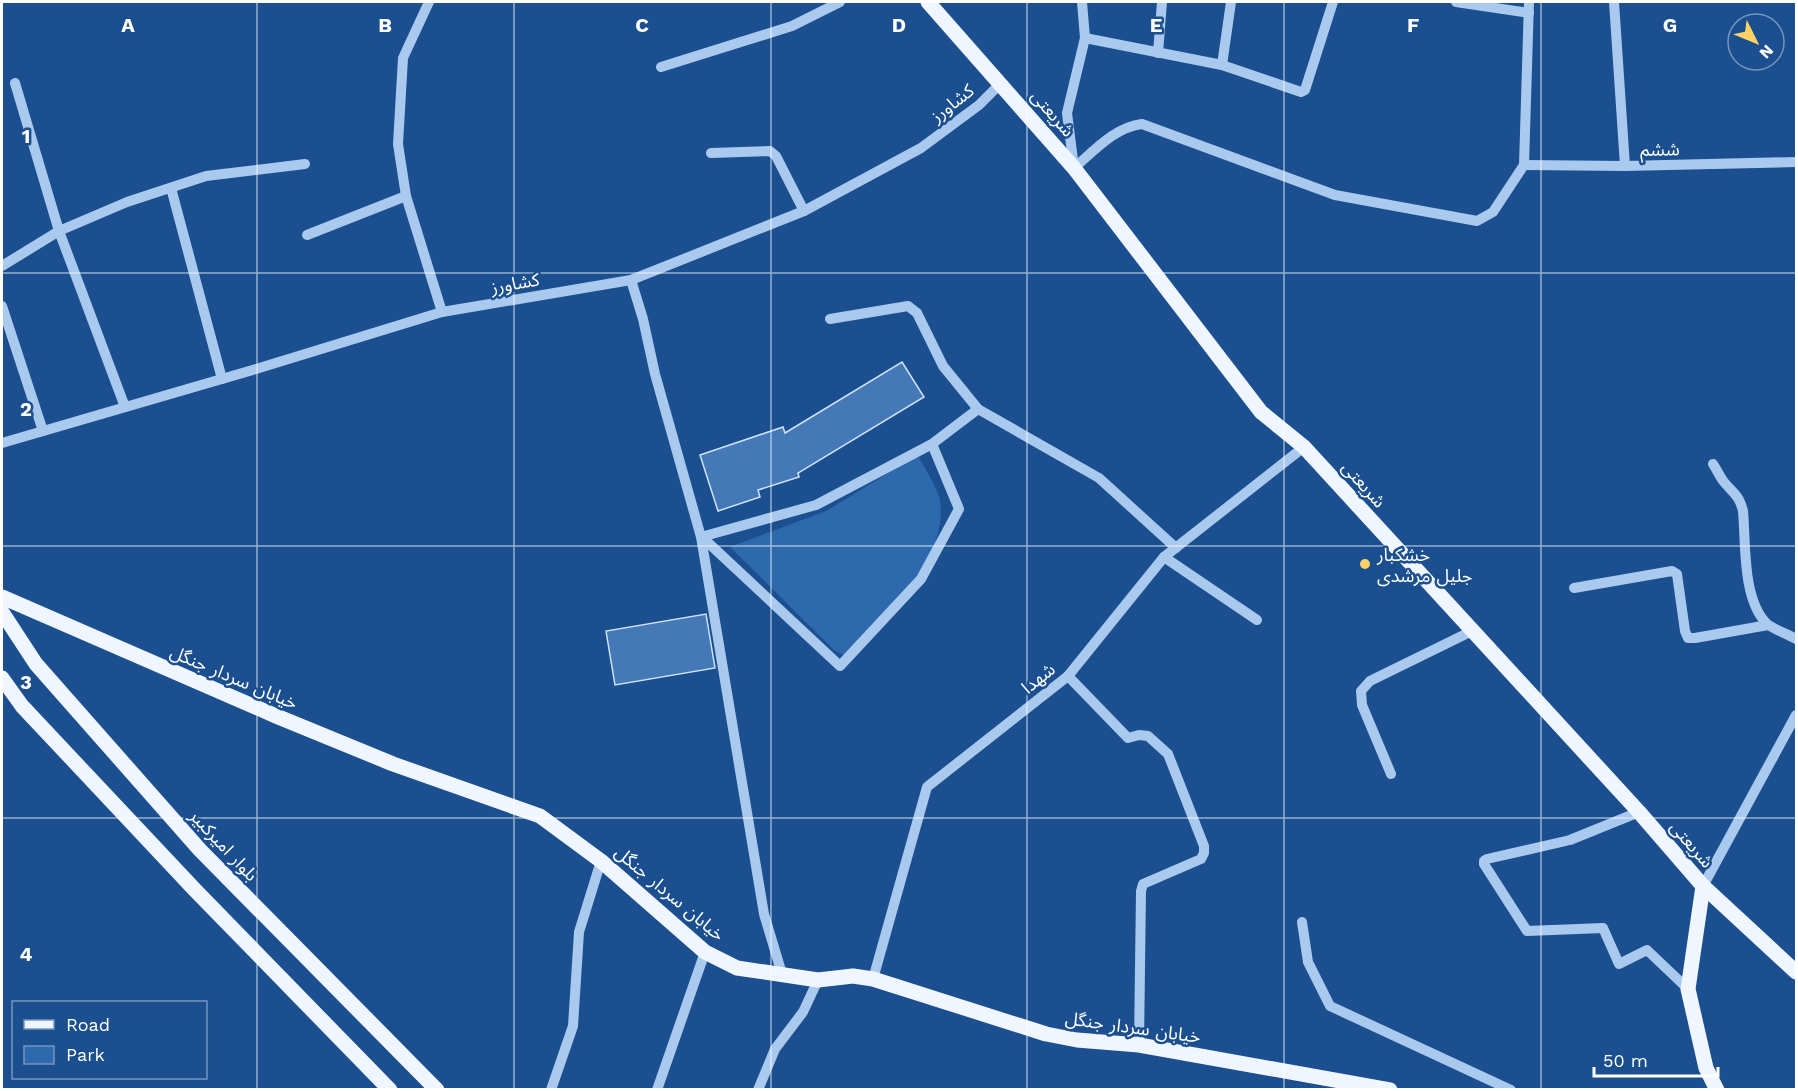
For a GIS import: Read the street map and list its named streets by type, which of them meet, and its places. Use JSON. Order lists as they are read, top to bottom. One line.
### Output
{"streets":{"main road":["شریعتی","خیابان سردار جنگل","بلوار امیرکبیر"],"street":["کشاورز","ششم","شهدا"]},"crossings":[["کشاورز","شریعتی"],["شریعتی","شهدا"],["خیابان سردار جنگل","شهدا"]],"places":["خشکبار جلیل مرشدی"],"legend":["Road","Park"],"scale_bar":"50 m","north":"bottom right","grid":{"columns":["A","B","C","D","E","F","G"],"rows":["1","2","3","4"]}}
